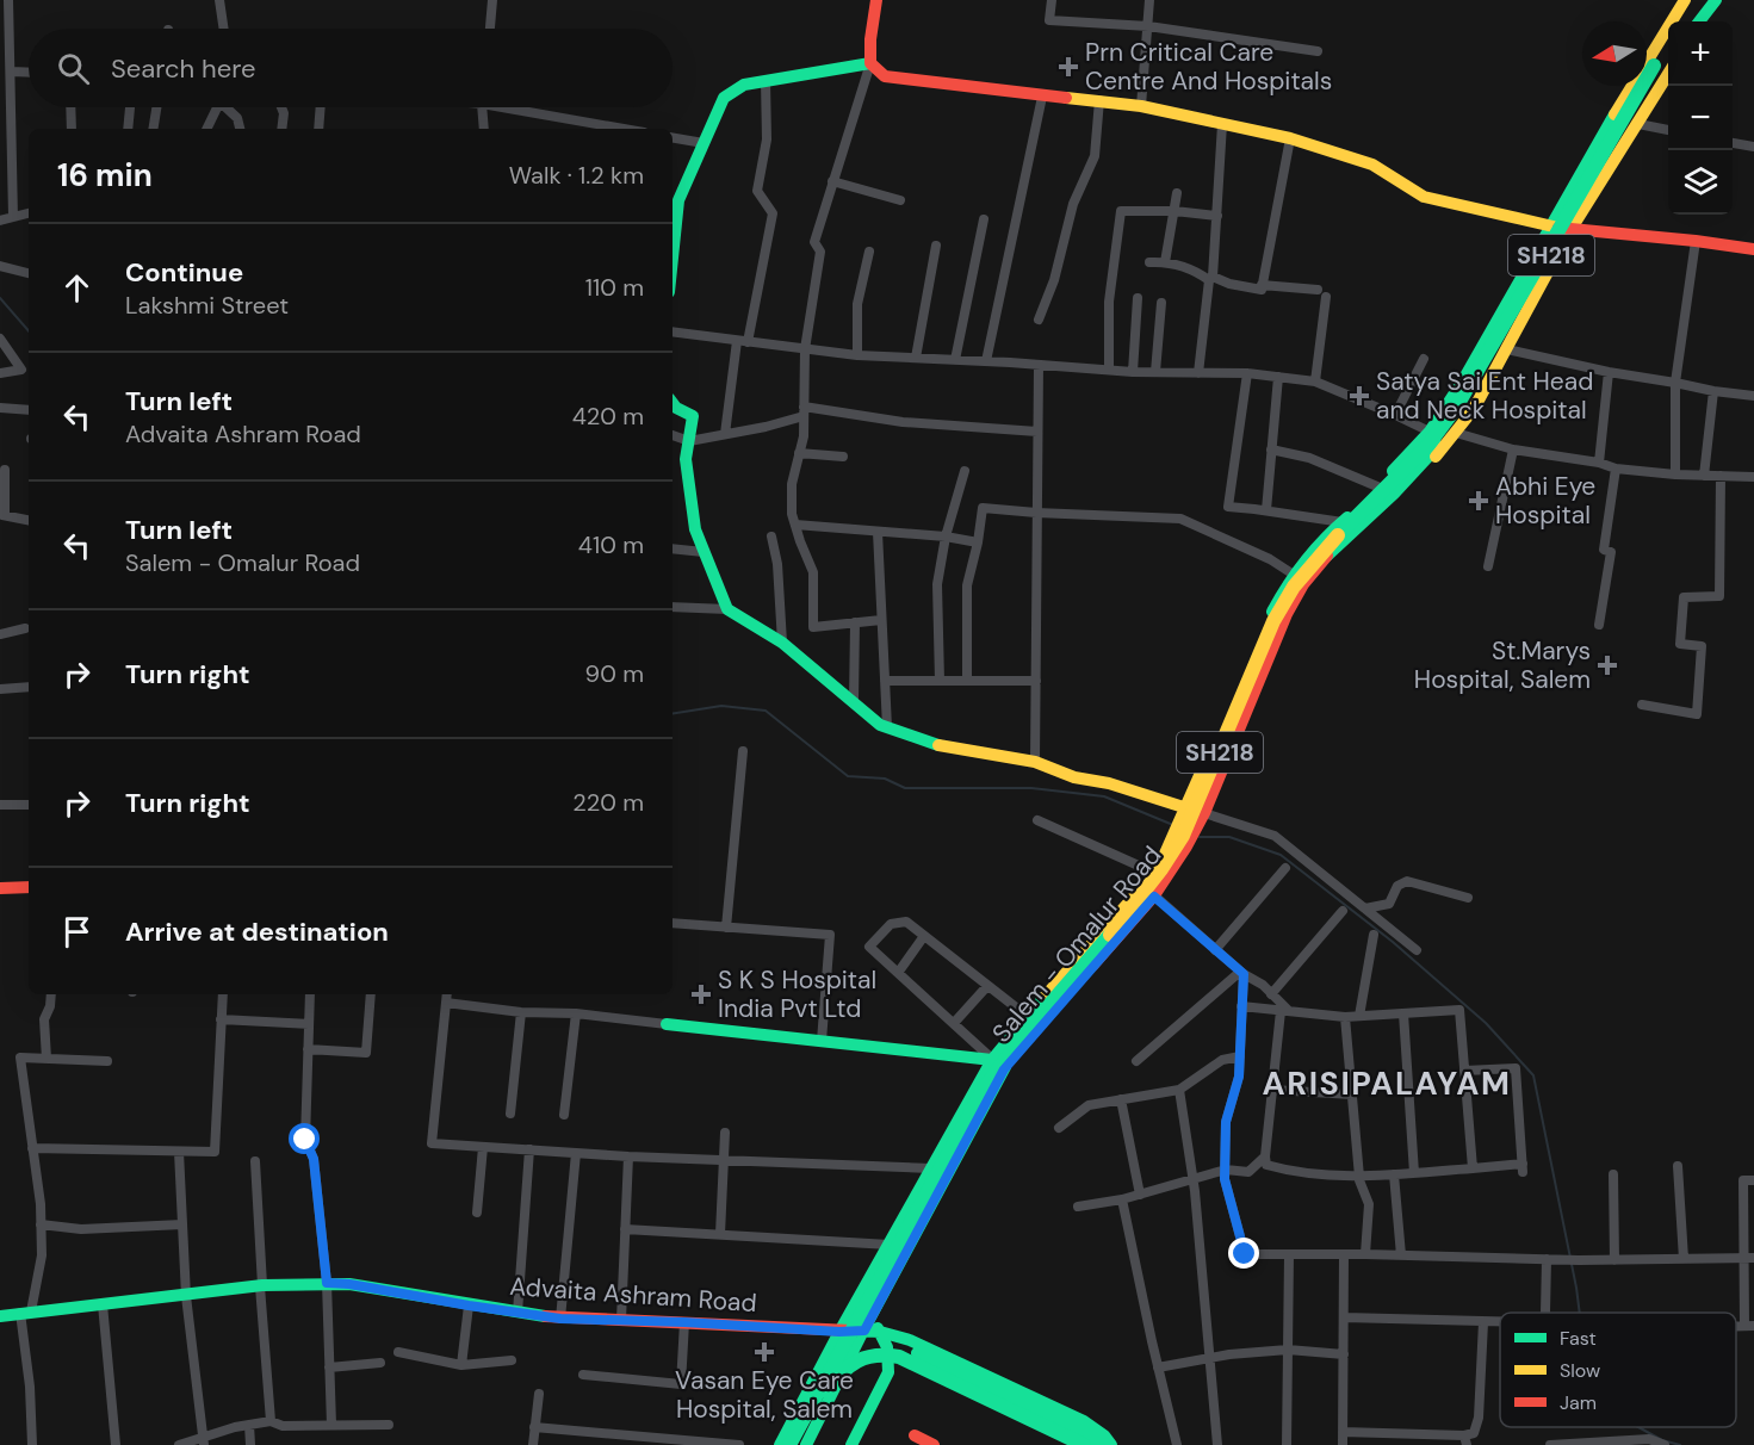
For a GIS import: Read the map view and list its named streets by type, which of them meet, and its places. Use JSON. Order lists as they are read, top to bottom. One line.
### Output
{"streets":{"main road":["SH218","Salem - Omalur Road","Advaita Ashram Road"]},"crossings":[["SH218","Salem - Omalur Road"],["SH218","Advaita Ashram Road"],["Salem - Omalur Road","Advaita Ashram Road"]],"districts":["ARISIPALAYAM"],"places":{"health":["Prn Critical Care Centre And Hospitals","Satya Sai Ent Head and Neck Hospital","Abhi Eye Hospital","St.Marys Hospital, Salem","S K S Hospital India Pvt Ltd","Vasan Eye Care Hospital, Salem"]},"legend":["Fast","Slow","Jam"],"north":"left","page":{"map_buttons":["+","−"],"search":"Search here","heading":["16 min","Walk · 1.2 km"],"list":[["Continue","Lakshmi Street","110 m"],["Turn left","Advaita Ashram Road","420 m"],["Turn left","Salem - Omalur Road","410 m"],["Turn right","90 m"],["Turn right","220 m"],"Arrive at destination"]}}
